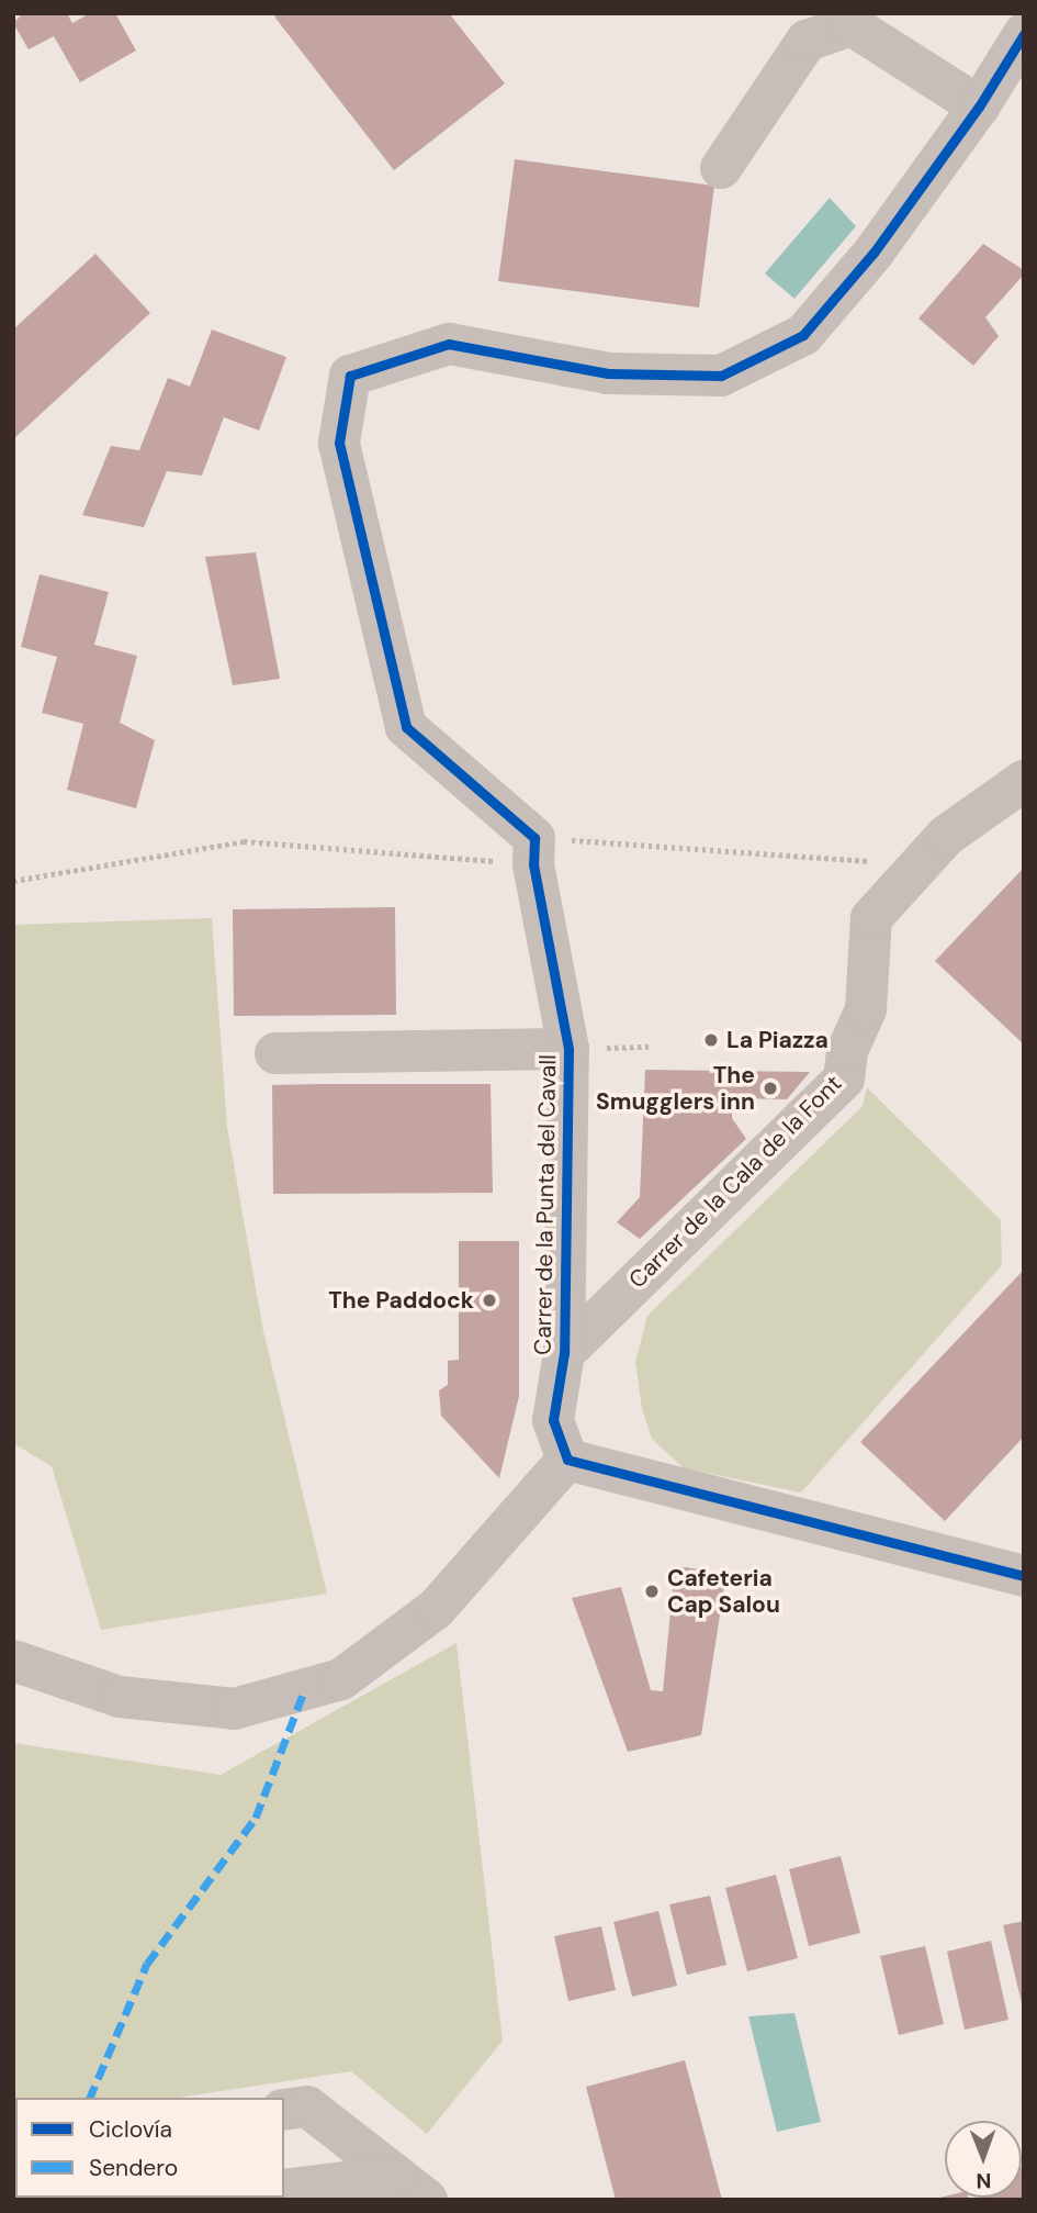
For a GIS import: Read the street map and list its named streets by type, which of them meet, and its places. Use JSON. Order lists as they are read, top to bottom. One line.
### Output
{"streets":{"street":["Carrer de la Cala de la Font","Carrer de la Punta del Cavall"]},"crossings":[["Carrer de la Cala de la Font","Carrer de la Punta del Cavall"]],"places":["La Piazza","The Smugglers inn","The Paddock","Cafeteria Cap Salou"],"legend":["Ciclovía","Sendero"],"north":"bottom"}
